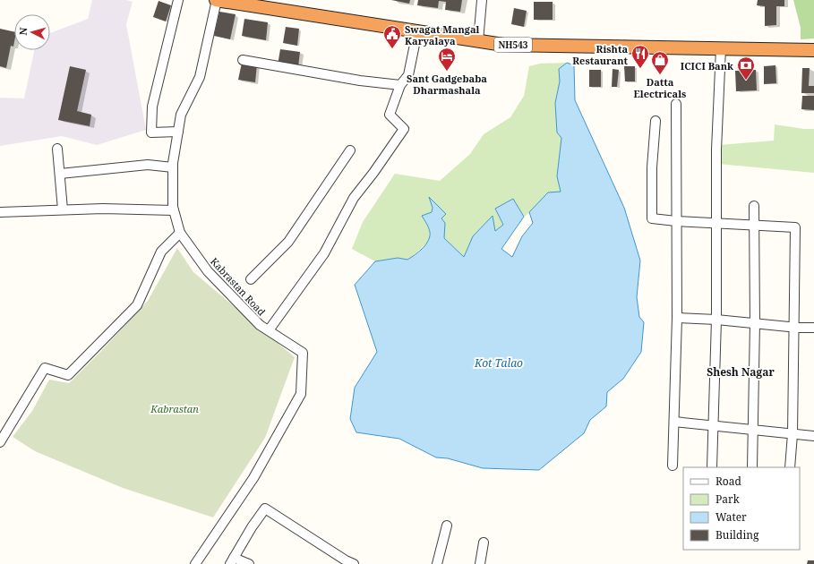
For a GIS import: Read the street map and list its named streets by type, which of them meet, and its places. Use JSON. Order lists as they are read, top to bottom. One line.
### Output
{"streets":{"highway":["NH543"],"street":["Kabrastan Road"]},"crossings":[["NH543","Kabrastan Road"]],"districts":["Shesh Nagar"],"water":["Kot Talao"],"parks":["Kabrastan"],"places":{"public building":["Swagat Mangal Karyalaya"],"restaurant":["Rishta Restaurant"],"hotel":["Sant Gadgebaba Dharmashala"],"shop":["Datta Electricals"],"bank":["ICICI Bank"]},"legend":["Road","Park","Water","Building"],"north":"left"}
